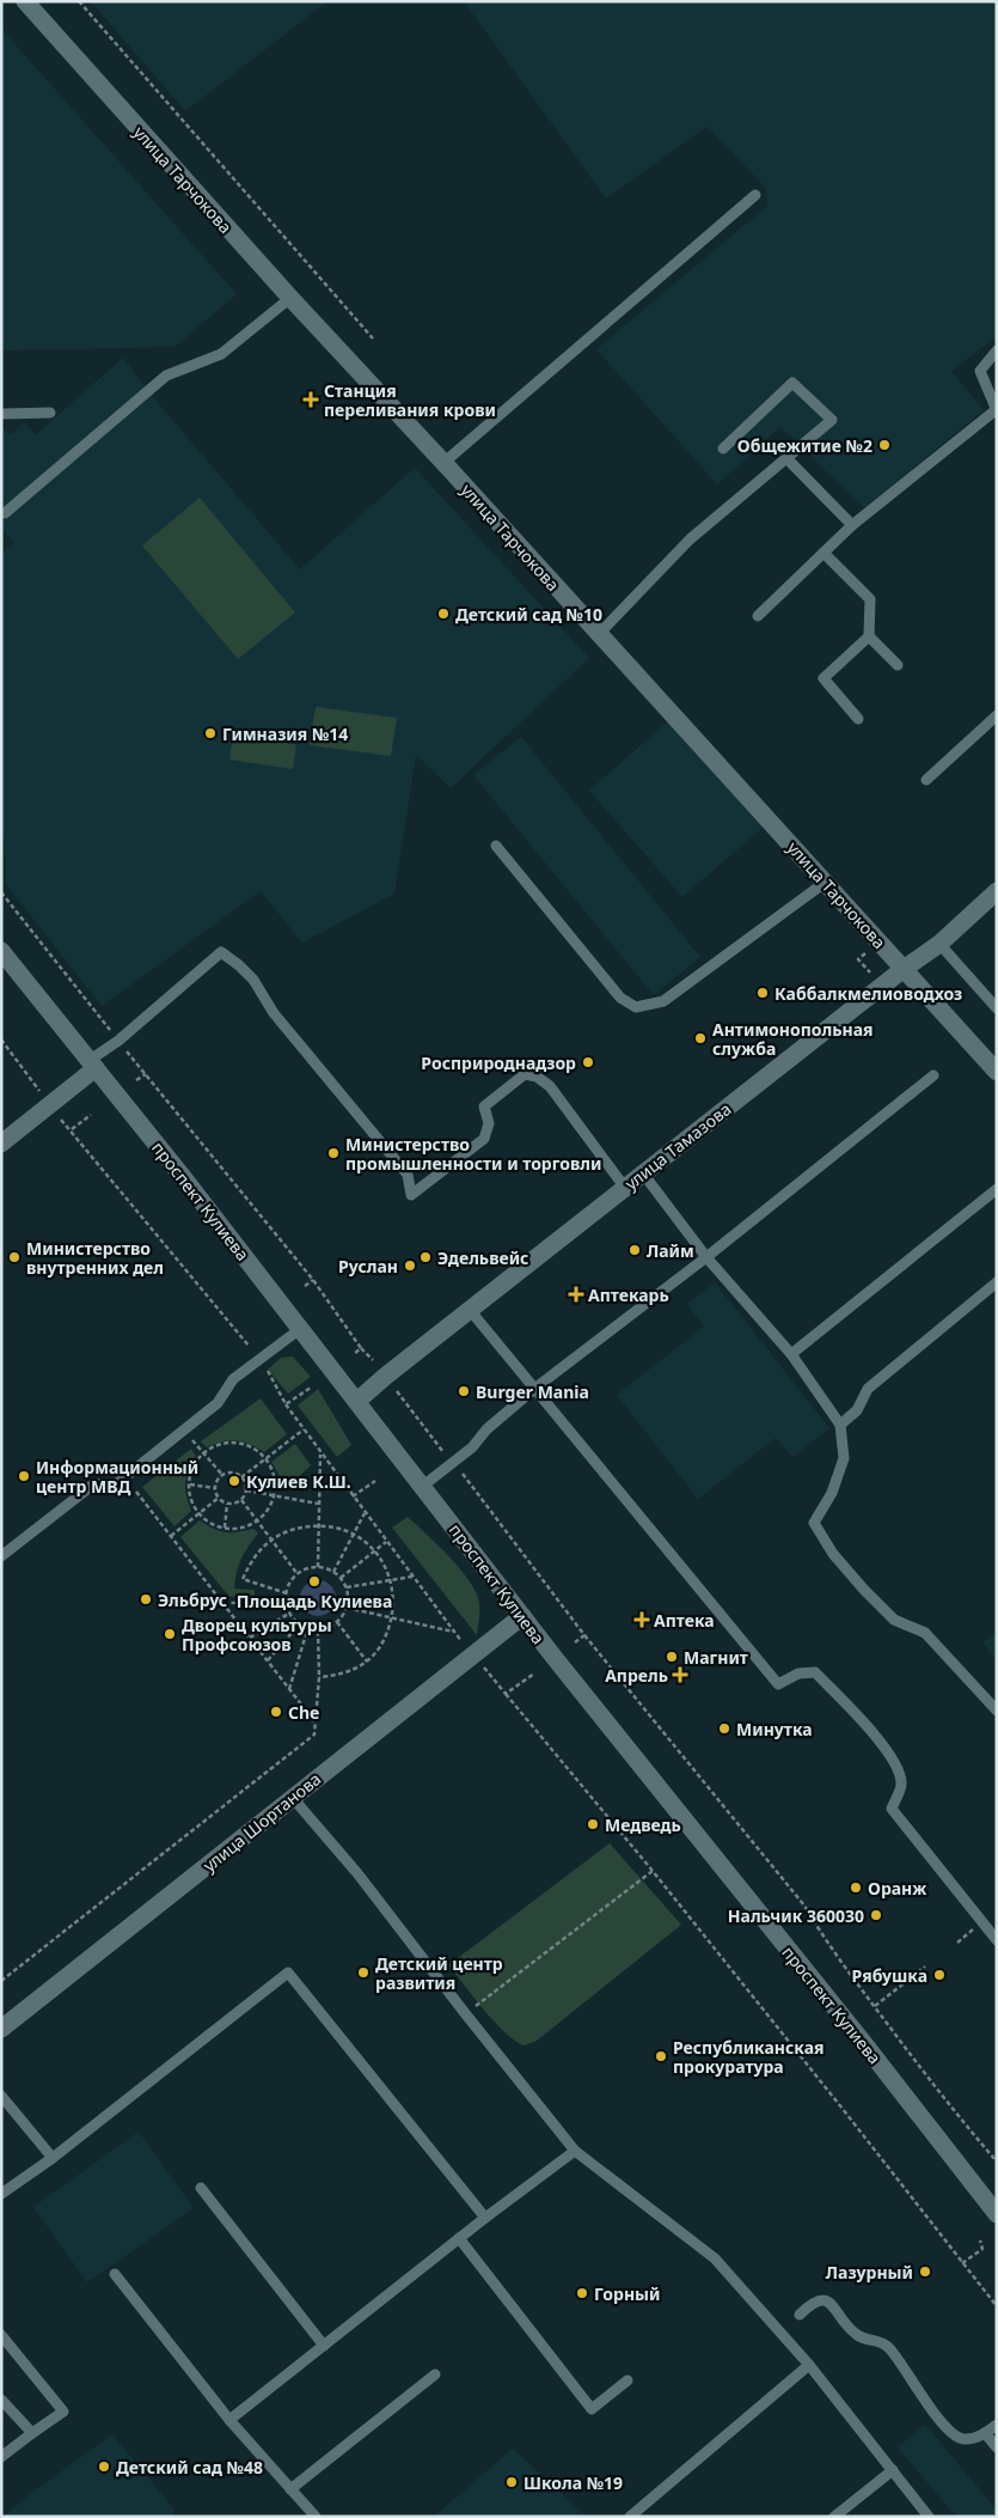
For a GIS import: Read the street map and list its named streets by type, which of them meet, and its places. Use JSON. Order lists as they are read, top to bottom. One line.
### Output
{"streets":{"street":["улица Тарчокова","улица Тамазова","проспект Кулиева","улица Шортанова"]},"crossings":[["улица Тарчокова","улица Тамазова"],["улица Тамазова","проспект Кулиева"],["проспект Кулиева","улица Шортанова"]],"places":{"health":["Станция переливания крови","Аптекарь","Аптека","Апрель"],"other":["Общежитие №2","Детский сад №10","Гимназия №14","Каббалкмелиоводхоз","Антимонопольная служба","Росприроднадзор","Министерство промышленности и торговли","Лайм","Министерство внутренних дел","Эдельвейс","Руслан","Burger Mania","Информационный центр МВД","Кулиев К.Ш.","Площадь Кулиева","Эльбрус","Дворец культуры Профсоюзов","Магнит","Che","Минутка","Медведь","Оранж","Нальчик 360030","Детский центр развития","Рябушка","Республиканская прокуратура","Лазурный","Горный","Детский сад №48","Школа №19"]}}
